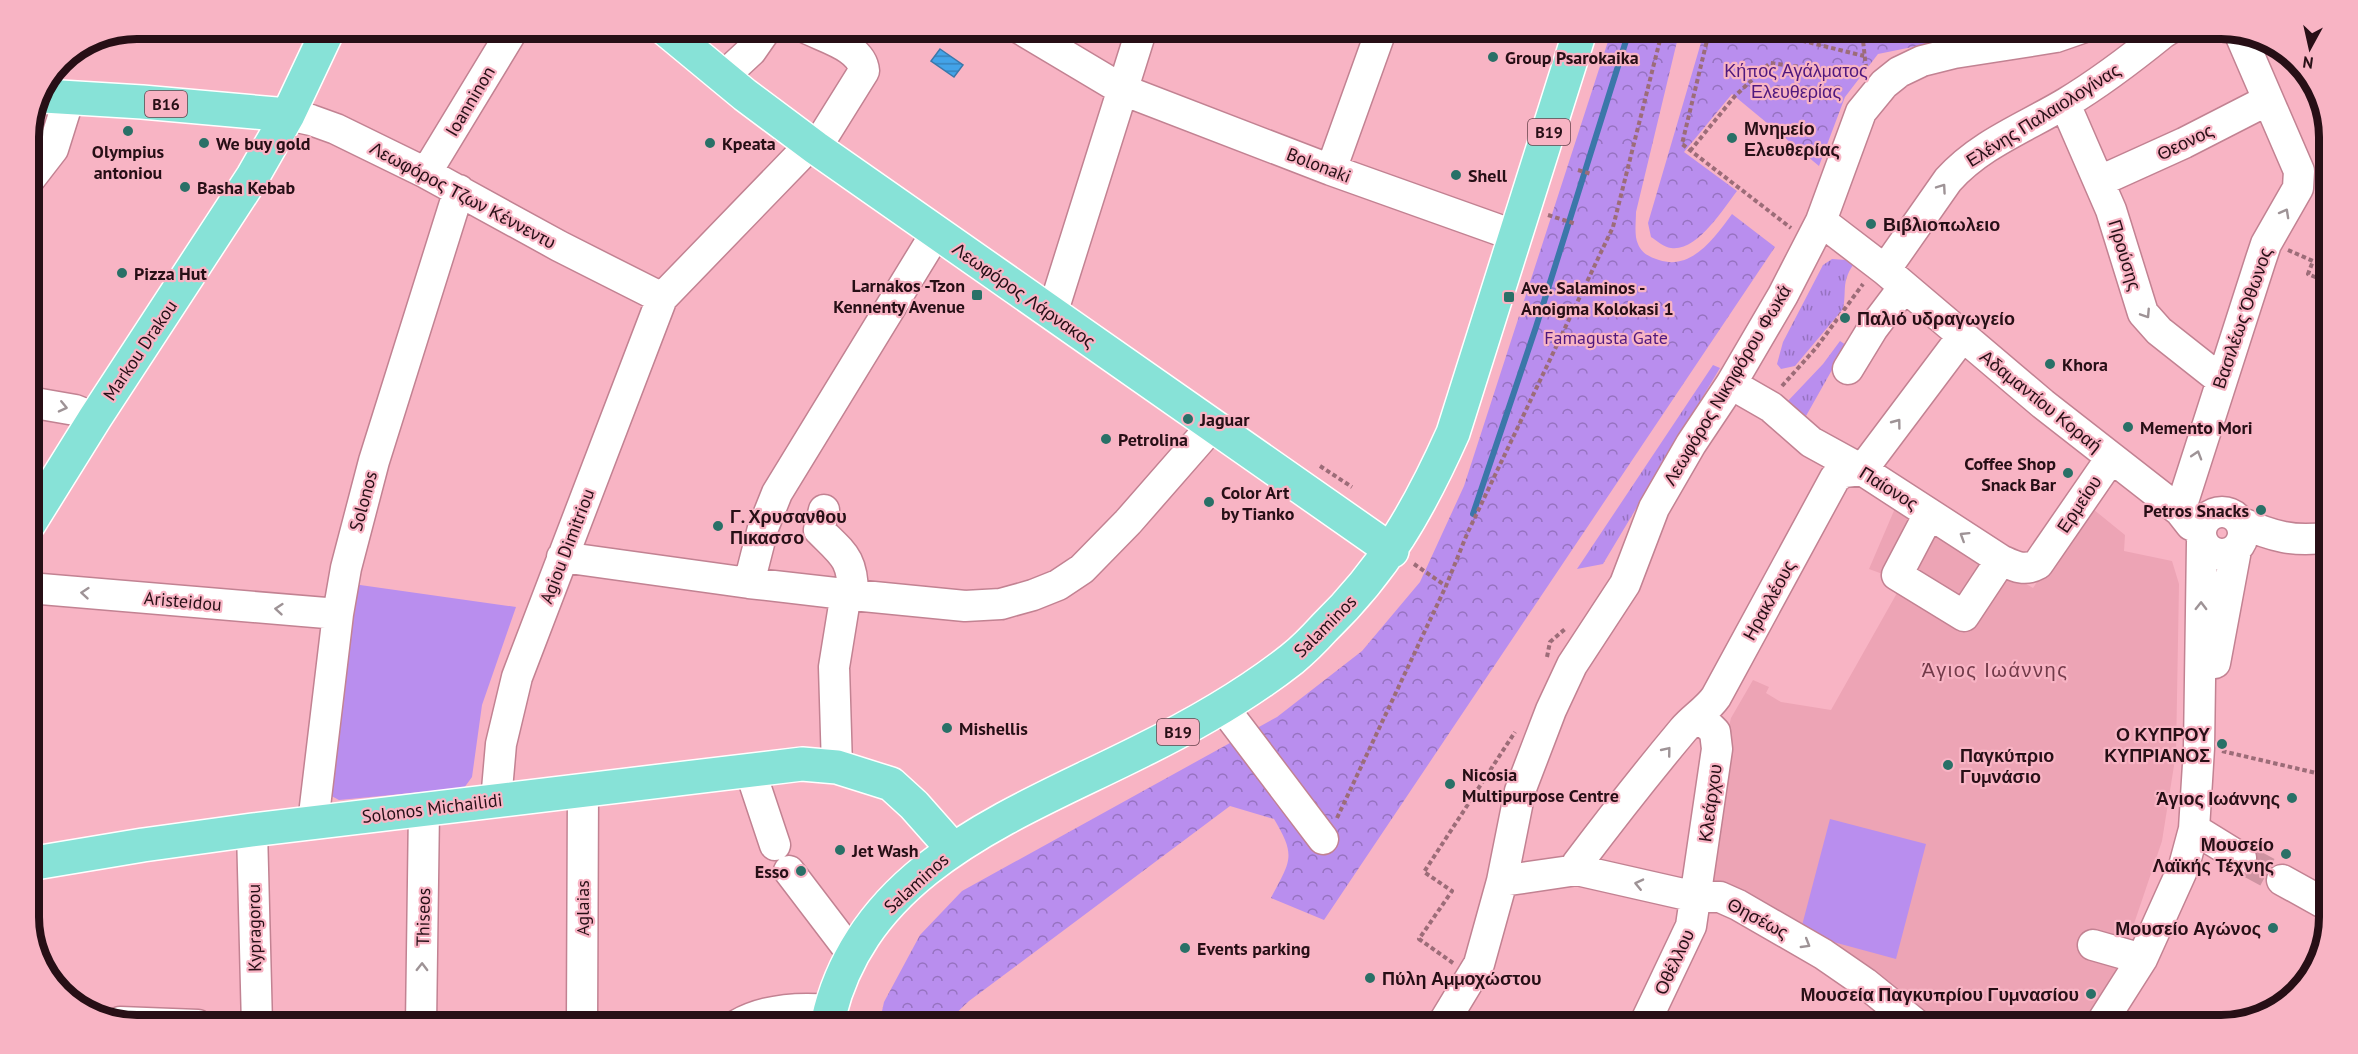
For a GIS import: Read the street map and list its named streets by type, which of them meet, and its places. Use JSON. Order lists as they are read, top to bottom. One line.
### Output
{"streets":{"main road":["B16","B19","Λεωφόρος Τζων Κέννεντυ","Λεωφόρος Λάρνακος","Markou Drakou","Salaminos","Solonos Michailidi"],"street":["Ioanninon","Ελένης Παλαιολογίνας","Θεονος","Bolonaki","Προύσης","Βασιλέως Όθωνος","Λεωφόρος Νικηφόρου Φωκά","Αδαμαντίου Κοραή","Παίονος","Solonos","Ερμείου","Agiou Dimitriou","Ηρακλέους","Aristeidou","Κλεάρχου","Aglaias","Thiseos","Θησέως","Kypragorou","Οθέλλου"]},"crossings":[["Ioanninon","Λεωφόρος Τζων Κέννεντυ"],["Ελένης Παλαιολογίνας","Προύσης"],["Ελένης Παλαιολογίνας","Αδαμαντίου Κοραή"],["Θεονος","Προύσης"],["Θεονος","Βασιλέως Όθωνος"],["Bolonaki","Salaminos"],["Λεωφόρος Τζων Κέννεντυ","Markou Drakou"],["Λεωφόρος Τζων Κέννεντυ","Solonos"],["Λεωφόρος Τζων Κέννεντυ","Agiou Dimitriou"],["Προύσης","Βασιλέως Όθωνος"],["Λεωφόρος Λάρνακος","Salaminos"],["Βασιλέως Όθωνος","Αδαμαντίου Κοραή"],["Λεωφόρος Νικηφόρου Φωκά","Αδαμαντίου Κοραή"],["Λεωφόρος Νικηφόρου Φωκά","Παίονος"],["Λεωφόρος Νικηφόρου Φωκά","Θησέως"],["Αδαμαντίου Κοραή","Ερμείου"],["Παίονος","Ερμείου"],["Παίονος","Ηρακλέους"],["Solonos","Aristeidou"],["Solonos","Solonos Michailidi"],["Agiou Dimitriou","Solonos Michailidi"],["Ηρακλέους","Κλεάρχου"],["Ηρακλέους","Θησέως"],["Salaminos","Solonos Michailidi"],["Κλεάρχου","Θησέως"],["Κλεάρχου","Οθέλλου"],["Solonos Michailidi","Aglaias"],["Solonos Michailidi","Thiseos"],["Solonos Michailidi","Kypragorou"],["Θησέως","Οθέλλου"]],"one_way":["Ελένης Παλαιολογίνας","Προύσης","Βασιλέως Όθωνος","Ηρακλέους","Aristeidou","Thiseos"],"districts":["Άγιος Ιωάννης"],"parks":["Κήπος Αγάλματος Ελευθερίας","Famagusta Gate"],"places":{"other":["Group Psarokaika","Olympius antoniou","Μνημείο Ελευθερίας","We buy gold","Kpeata","Shell","Basha Kebab","Βιβλιοπωλειο","Pizza Hut","Παλιό υδραγωγείο","Khora","Jaguar","Memento Mori","Petrolina","Coffee Shop Snack Bar","Color Art by Tianko","Petros Snacks","Γ. Χρυσανθου Πικασσο","Mishellis","Ο ΚΥΠΡΟΥ ΚΥΠΡΙΑΝΟΣ","Παγκύπριο Γυμνάσιο","Nicosia Multipurpose Centre","Άγιος Ιωάννης","Jet Wash","Μουσείο Λαϊκής Τέχνης","Esso","Μουσείο Αγώνος","Events parking","Πύλη Αμμοχώστου","Μουσεία Παγκυπρίου Γυμνασίου"],"transit":["Larnakos -Tzon Kennenty Avenue","Ave. Salaminos - Anoigma Kolokasi 1"]},"north":"bottom"}
